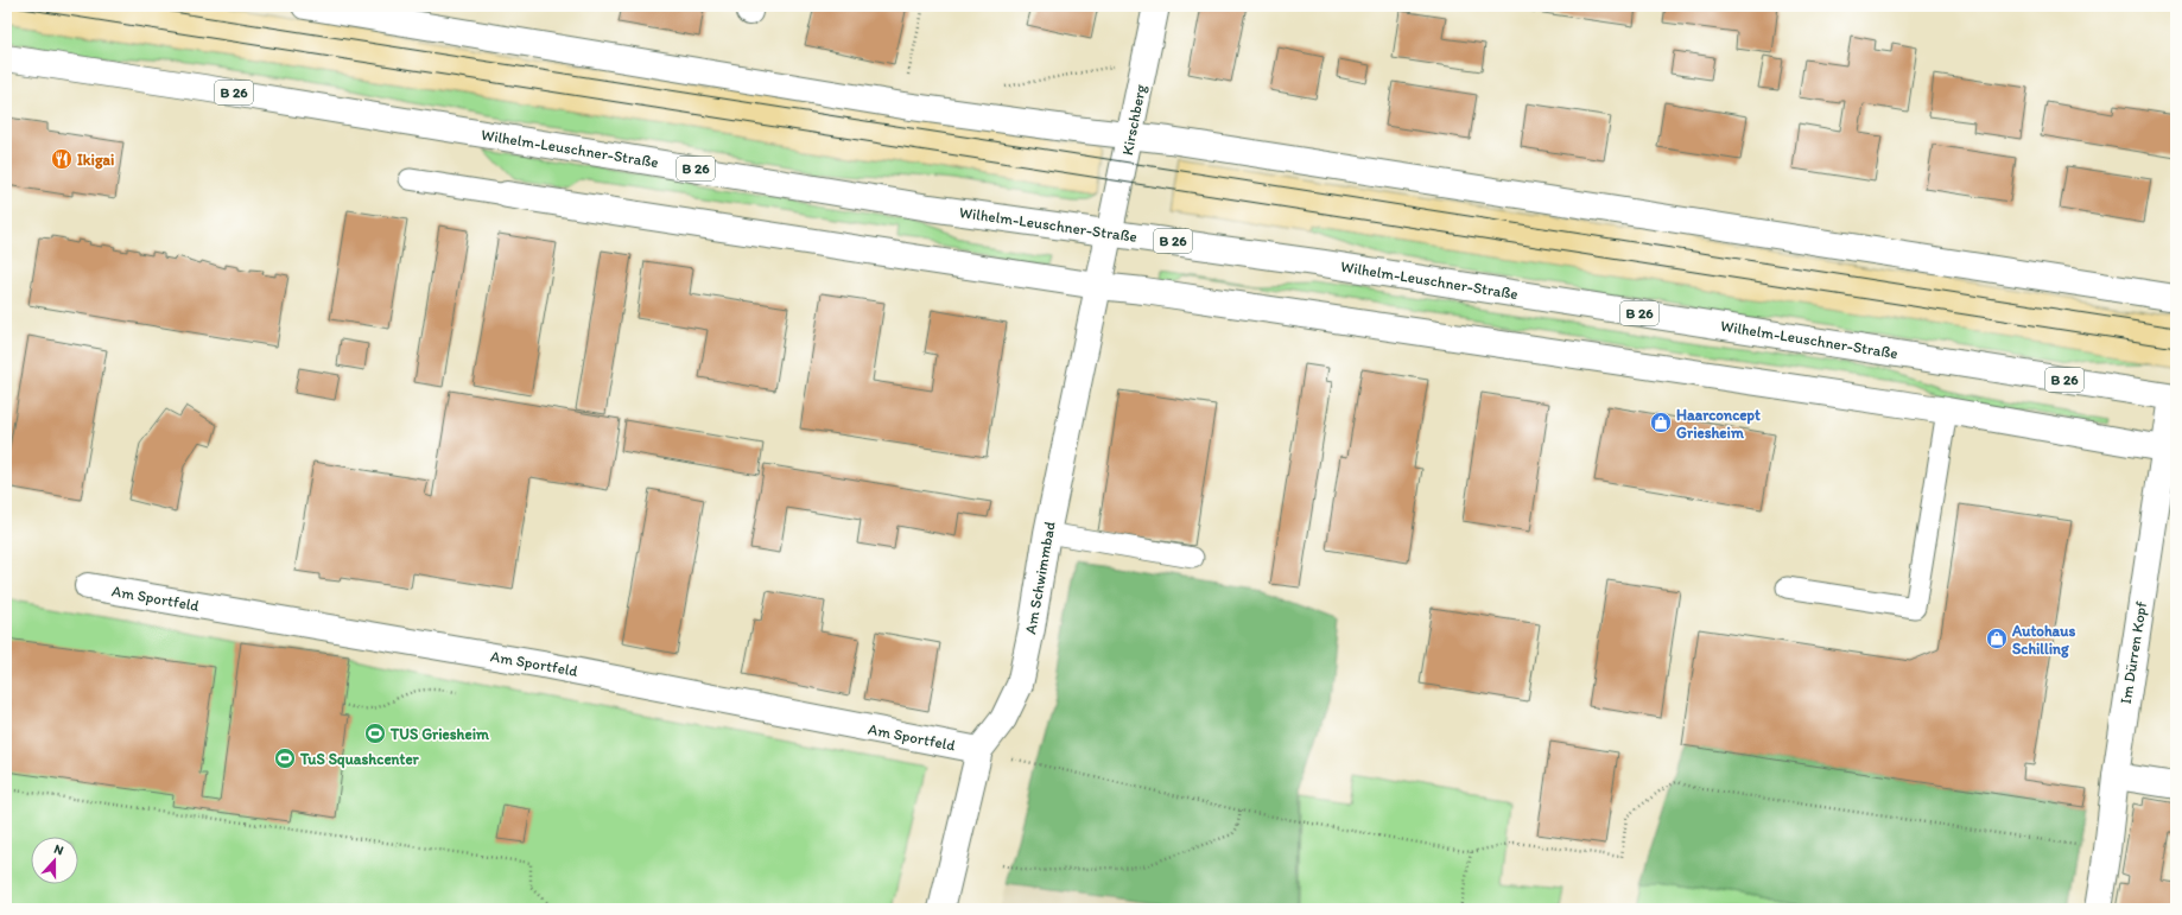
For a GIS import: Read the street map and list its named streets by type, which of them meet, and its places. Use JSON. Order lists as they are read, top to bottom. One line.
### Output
{"streets":{"street":["B 26","Kirschberg","Wilhelm-Leuschner-Straße","Am Schwimmbad","Am Sportfeld","Im Dürren Kopf"]},"crossings":[["Kirschberg","Wilhelm-Leuschner-Straße"],["Kirschberg","Am Schwimmbad"],["Wilhelm-Leuschner-Straße","Am Schwimmbad"],["Wilhelm-Leuschner-Straße","Im Dürren Kopf"],["Am Schwimmbad","Am Sportfeld"]],"places":{"restaurant":["Ikigai"],"shop":["Haarconcept Griesheim","Autohaus Schilling"],"sports":["TUS Griesheim","TuS Squashcenter"]},"north":"top"}
